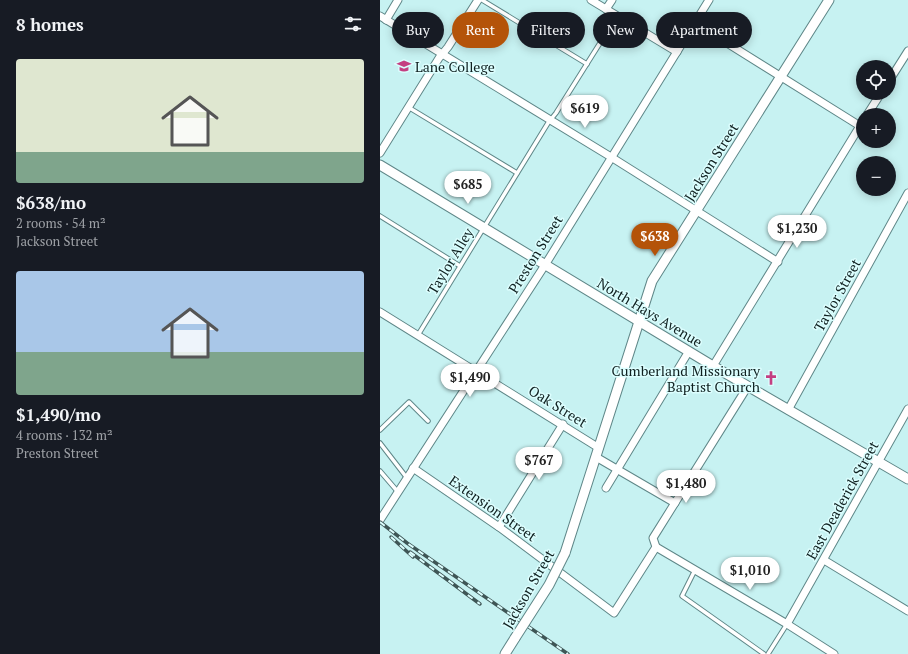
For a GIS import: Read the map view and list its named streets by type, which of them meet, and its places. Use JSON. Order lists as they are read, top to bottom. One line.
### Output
{"streets":{"street":["Jackson Street","Preston Street","Taylor Street","North Hays Avenue","Oak Street","East Deaderick Street","Extension Street"],"lane":["Taylor Alley"]},"crossings":[["Jackson Street","North Hays Avenue"],["Jackson Street","Oak Street"],["Preston Street","North Hays Avenue"],["Preston Street","Oak Street"],["Preston Street","Extension Street"],["Taylor Alley","North Hays Avenue"],["Taylor Alley","Oak Street"],["Taylor Street","North Hays Avenue"],["North Hays Avenue","East Deaderick Street"]],"places":{"school or university":["Lane College"],"church":["Cumberland Missionary Baptist Church"]},"page":{"heading":"8 homes","chip":["Buy","Rent","Filters","New","Apartment"],"list":[{"name":"$638/mo","note":"2 rooms · 54 m² · Jackson Street"},{"name":"$1,490/mo","note":"4 rooms · 132 m² · Preston Street"}],"map_buttons":["+","−"],"price":["$619","$685","$1,230","$638","$1,490","$767","$1,480","$1,010"]}}
